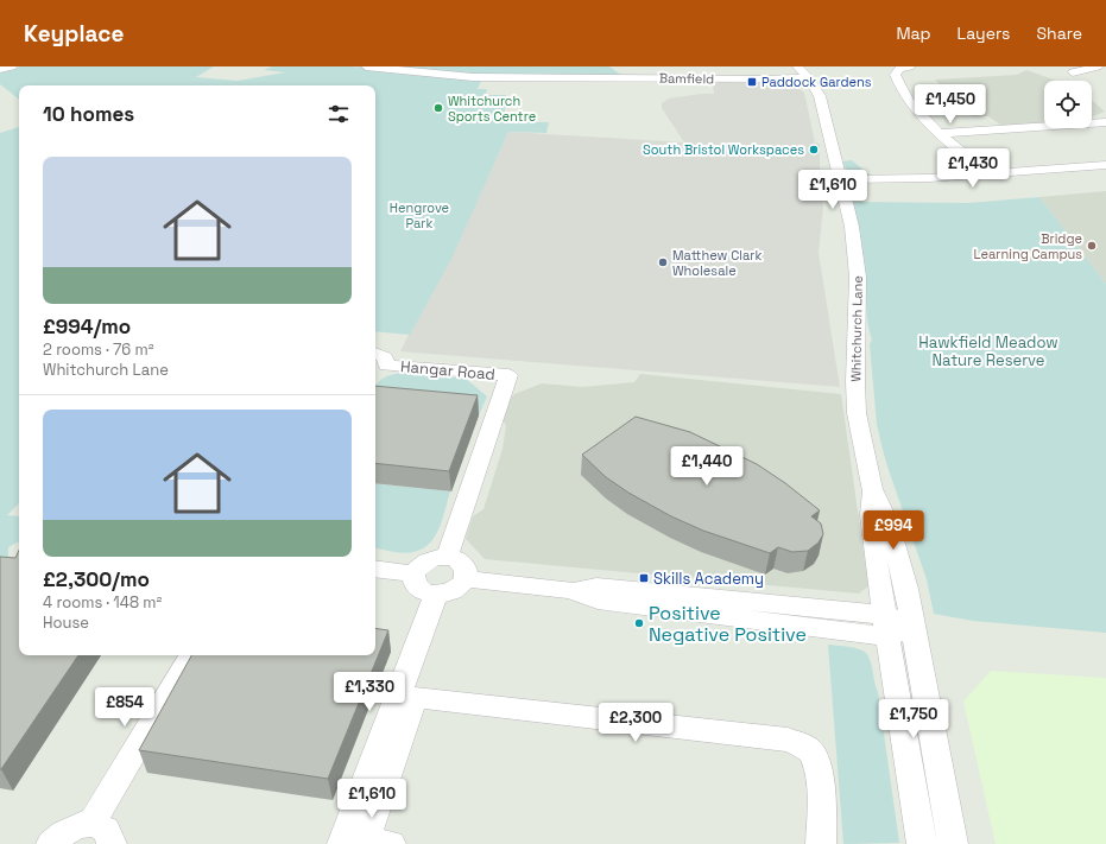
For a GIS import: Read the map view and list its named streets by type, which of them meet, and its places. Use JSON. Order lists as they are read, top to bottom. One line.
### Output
{"streets":{"street":["Bamfield","Whitchurch Lane","Hangar Road"]},"crossings":[["Bamfield","Whitchurch Lane"]],"parks":["Hengrove Park","Hawkfield Meadow Nature Reserve"],"places":{"transit":["Paddock Gardens","Skills Academy"],"other":["Whitchurch Sports Centre","South Bristol Workspaces","Bridge Learning Campus","Matthew Clark Wholesale","Positive Negative Positive"]},"page":{"header":"Keyplace","nav":["Map","Layers","Share"],"price":["£1,450","£1,430","£1,610","£1,440","£994","£1,330","£854","£1,750","£2,300","£1,610"],"heading":"10 homes","list":[{"name":"£994/mo","note":"2 rooms · 76 m² · Whitchurch Lane"},{"name":"£2,300/mo","note":"4 rooms · 148 m² · House"}]}}
